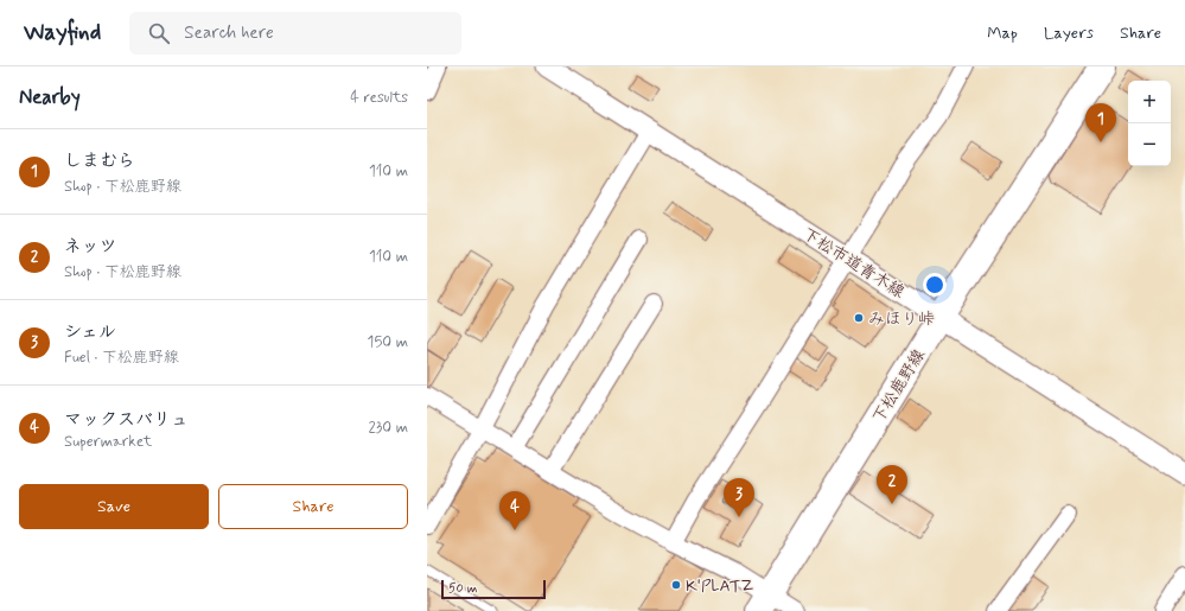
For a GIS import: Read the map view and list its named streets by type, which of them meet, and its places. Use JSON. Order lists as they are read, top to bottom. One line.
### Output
{"streets":{"main road":["下松鹿野線"],"street":["下松市道青木線"]},"crossings":[["下松市道青木線","下松鹿野線"]],"places":["みほり峠","K'PLATZ"],"scale_bar":"50 m","page":{"header":"Wayfind","search":"Search here","nav":["Map","Layers","Share"],"heading":["Nearby","4 results"],"map_buttons":["+","−"],"pins":["1","2","3","4"],"list":[{"mark":"1","name":"しまむら","note":"Shop · 下松鹿野線","value":"110 m"},{"mark":"2","name":"ネッツ","note":"Shop · 下松鹿野線","value":"110 m"},{"mark":"3","name":"シェル","note":"Fuel · 下松鹿野線","value":"150 m"},{"mark":"4","name":"マックスバリュ","note":"Supermarket","value":"230 m"}],"buttons":["Save","Share"],"scale":"50 m"}}
